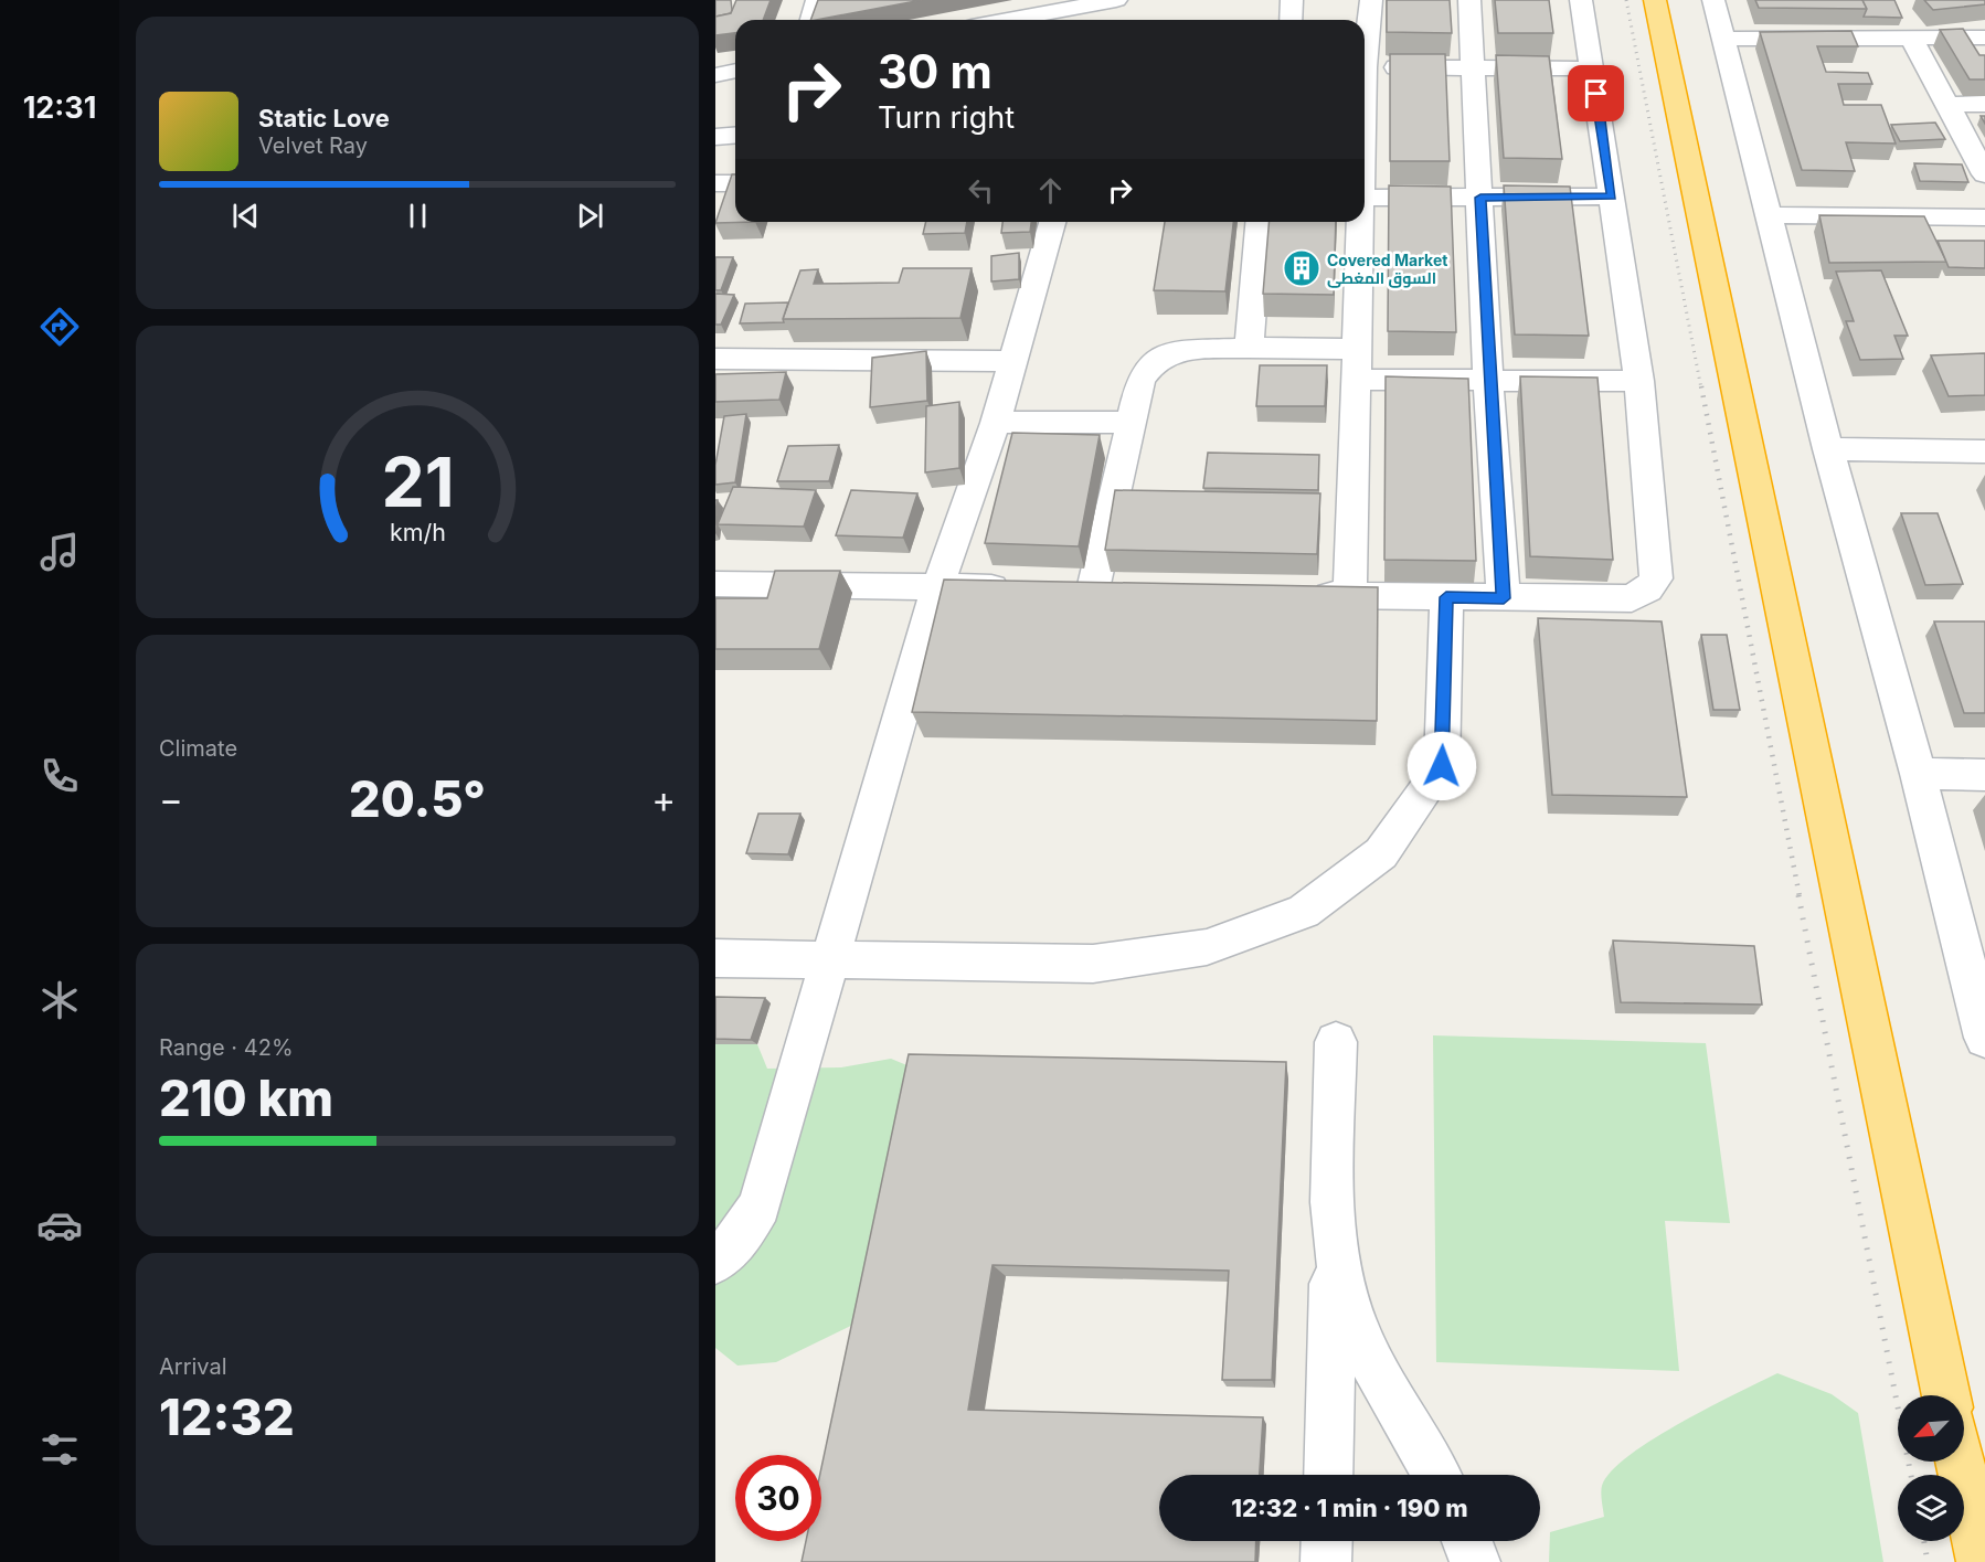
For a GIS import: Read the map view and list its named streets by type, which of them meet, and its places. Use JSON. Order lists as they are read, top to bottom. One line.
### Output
{"places":{"building":["Covered Market السوق المغطى"]},"north":"bottom left","page":{"tabs":"12:31","turn":["30 m","Turn right"],"song":["Static Love","Velvet Ray"],"tile":["Climate",["Range · 42%","210 km"],["Arrival","12:32"]],"heat":["−","20.5°","+"],"limit":"30","trip":"12:32 · 1 min · 190 m","gauge":["21","km/h"]}}
